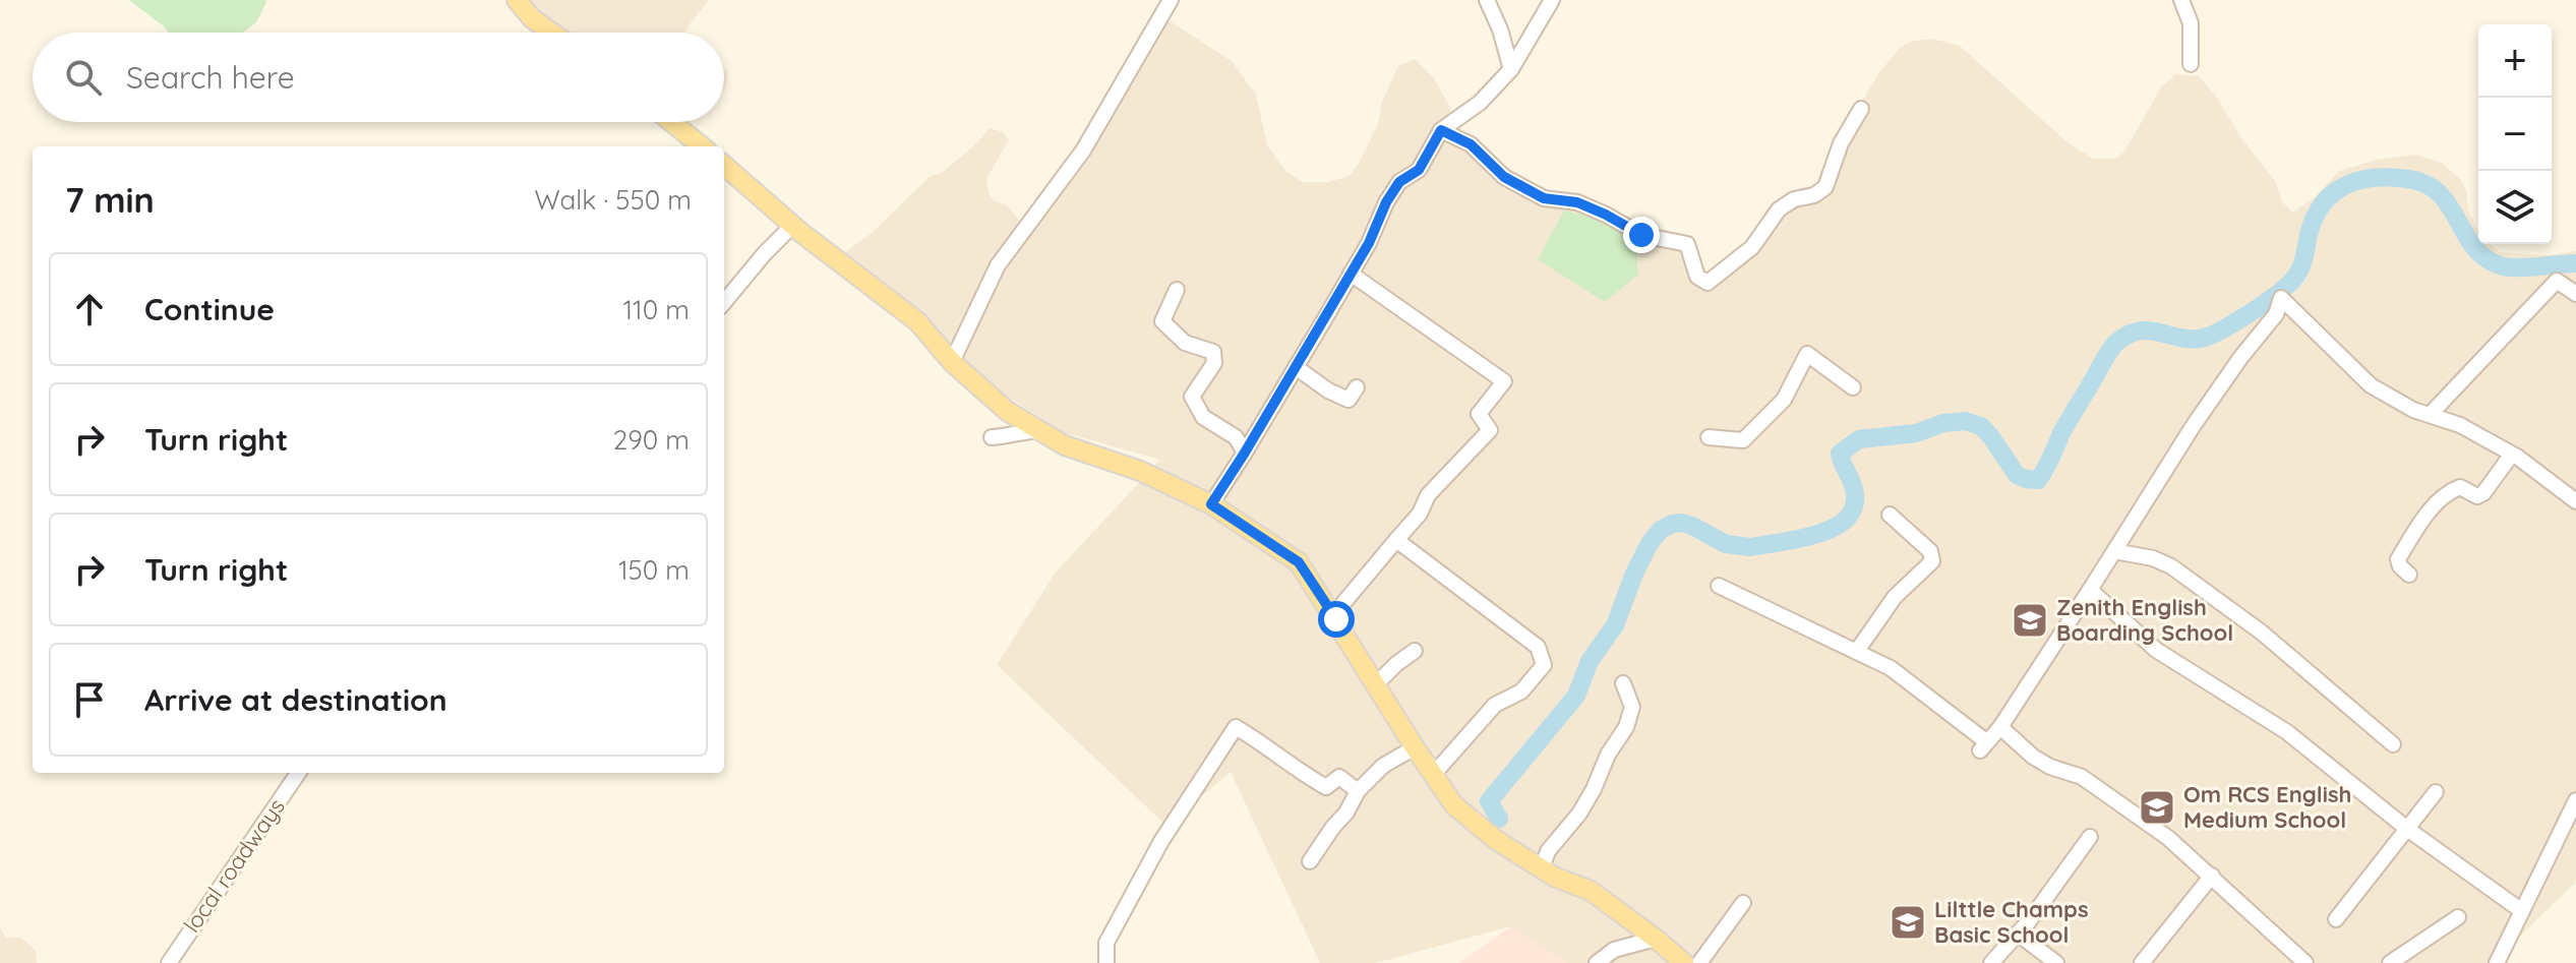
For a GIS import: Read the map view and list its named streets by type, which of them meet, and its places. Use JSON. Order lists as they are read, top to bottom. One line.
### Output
{"streets":{"street":["local roadways"]},"places":{"school or university":["Zenith English Boarding School","Om RCS English Medium School","Lilttle Champs Basic School"]},"page":{"map_buttons":["+","−"],"search":"Search here","heading":["7 min","Walk · 550 m"],"list":[["Continue","110 m"],["Turn right","290 m"],["Turn right","150 m"],"Arrive at destination"]}}
